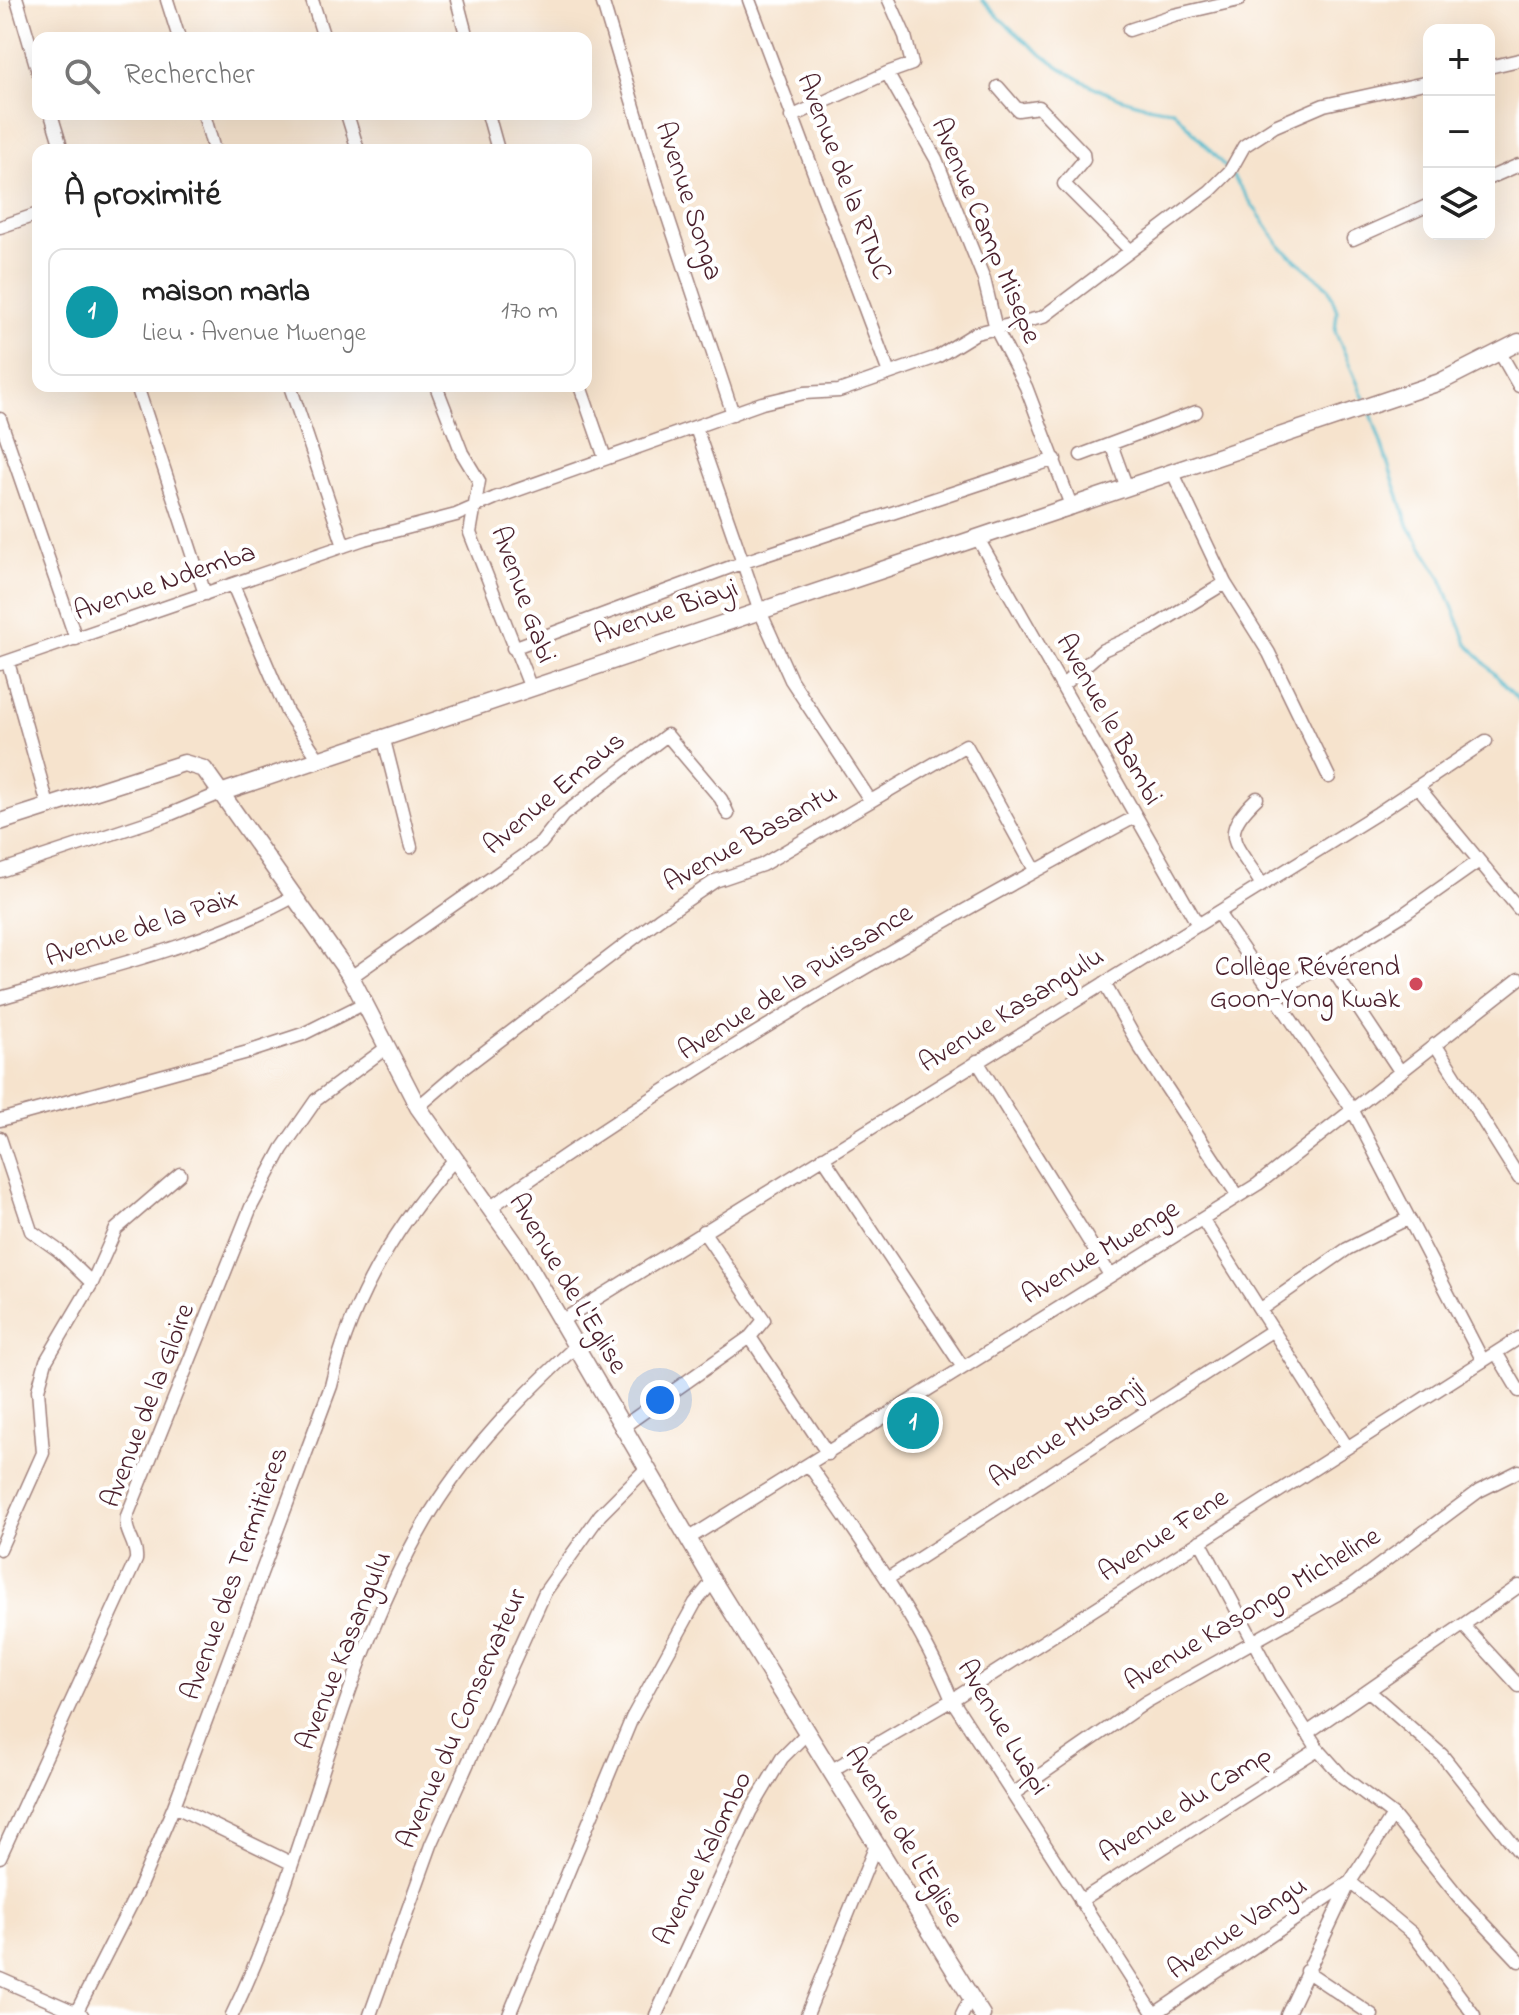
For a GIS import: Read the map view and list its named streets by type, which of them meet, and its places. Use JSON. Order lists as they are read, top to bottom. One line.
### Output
{"streets":{"street":["Avenue de la RTNC","Avenue Songa","Avenue Camp Misepe","Avenue Ndemba","Avenue Gabi","Avenue Biayi","Avenue le Bambi","Avenue Emaus","Avenue Basantu","Avenue de la Paix","Avenue de la Puissance","Avenue Kasangulu","Avenue Mwenge","Avenue de L'Eglise","Avenue de la Gloire","Avenue Musanji","Avenue Fene","Avenue des Termitières","Avenue Kasongo Micheline","Avenue du Conservateur","Avenue Luapi","Avenue du Camp","Avenue Kalombo","Avenue Vangu"]},"crossings":[["Avenue de la RTNC","Avenue Ndemba"],["Avenue Songa","Avenue Ndemba"],["Avenue Camp Misepe","Avenue Ndemba"],["Avenue Camp Misepe","Avenue Biayi"],["Avenue Ndemba","Avenue Gabi"],["Avenue Gabi","Avenue Biayi"],["Avenue Biayi","Avenue le Bambi"],["Avenue Biayi","Avenue de L'Eglise"],["Avenue le Bambi","Avenue de la Puissance"],["Avenue le Bambi","Avenue Kasangulu"],["Avenue Emaus","Avenue de L'Eglise"],["Avenue Basantu","Avenue de la Puissance"],["Avenue Basantu","Avenue de L'Eglise"],["Avenue de la Paix","Avenue de L'Eglise"],["Avenue de la Puissance","Avenue de L'Eglise"],["Avenue Kasangulu","Avenue de L'Eglise"],["Avenue Mwenge","Avenue de L'Eglise"],["Avenue Mwenge","Avenue Luapi"],["Avenue de L'Eglise","Avenue de la Gloire"],["Avenue de L'Eglise","Avenue Fene"],["Avenue de L'Eglise","Avenue des Termitières"],["Avenue de L'Eglise","Avenue du Conservateur"],["Avenue de L'Eglise","Avenue Kalombo"],["Avenue Musanji","Avenue Luapi"],["Avenue Fene","Avenue Luapi"],["Avenue Kasongo Micheline","Avenue Luapi"],["Avenue Luapi","Avenue du Camp"],["Avenue Luapi","Avenue Vangu"]],"places":["Collège Révérend Goon-Yong Kwak"],"page":{"map_buttons":["+","−"],"search":"Rechercher","heading":"À proximité","list":[{"mark":"1","name":"maison marla","note":"Lieu · Avenue Mwenge","value":"170 m"}],"pins":"1"}}
